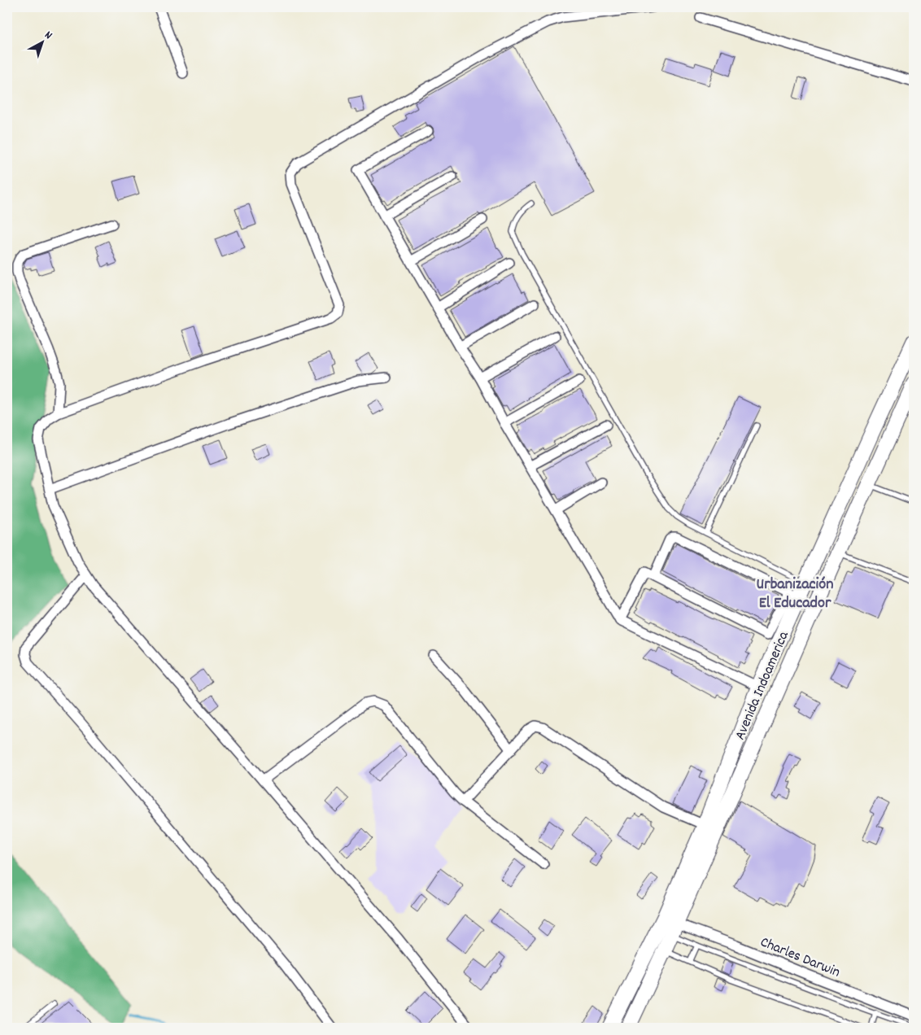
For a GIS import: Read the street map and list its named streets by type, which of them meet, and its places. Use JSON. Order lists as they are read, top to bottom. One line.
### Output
{"streets":{"main road":["Avenida Indoamerica"],"street":["Charles Darwin"]},"crossings":[["Avenida Indoamerica","Charles Darwin"]],"districts":["Urbanización El Educador"],"north":"top right"}
